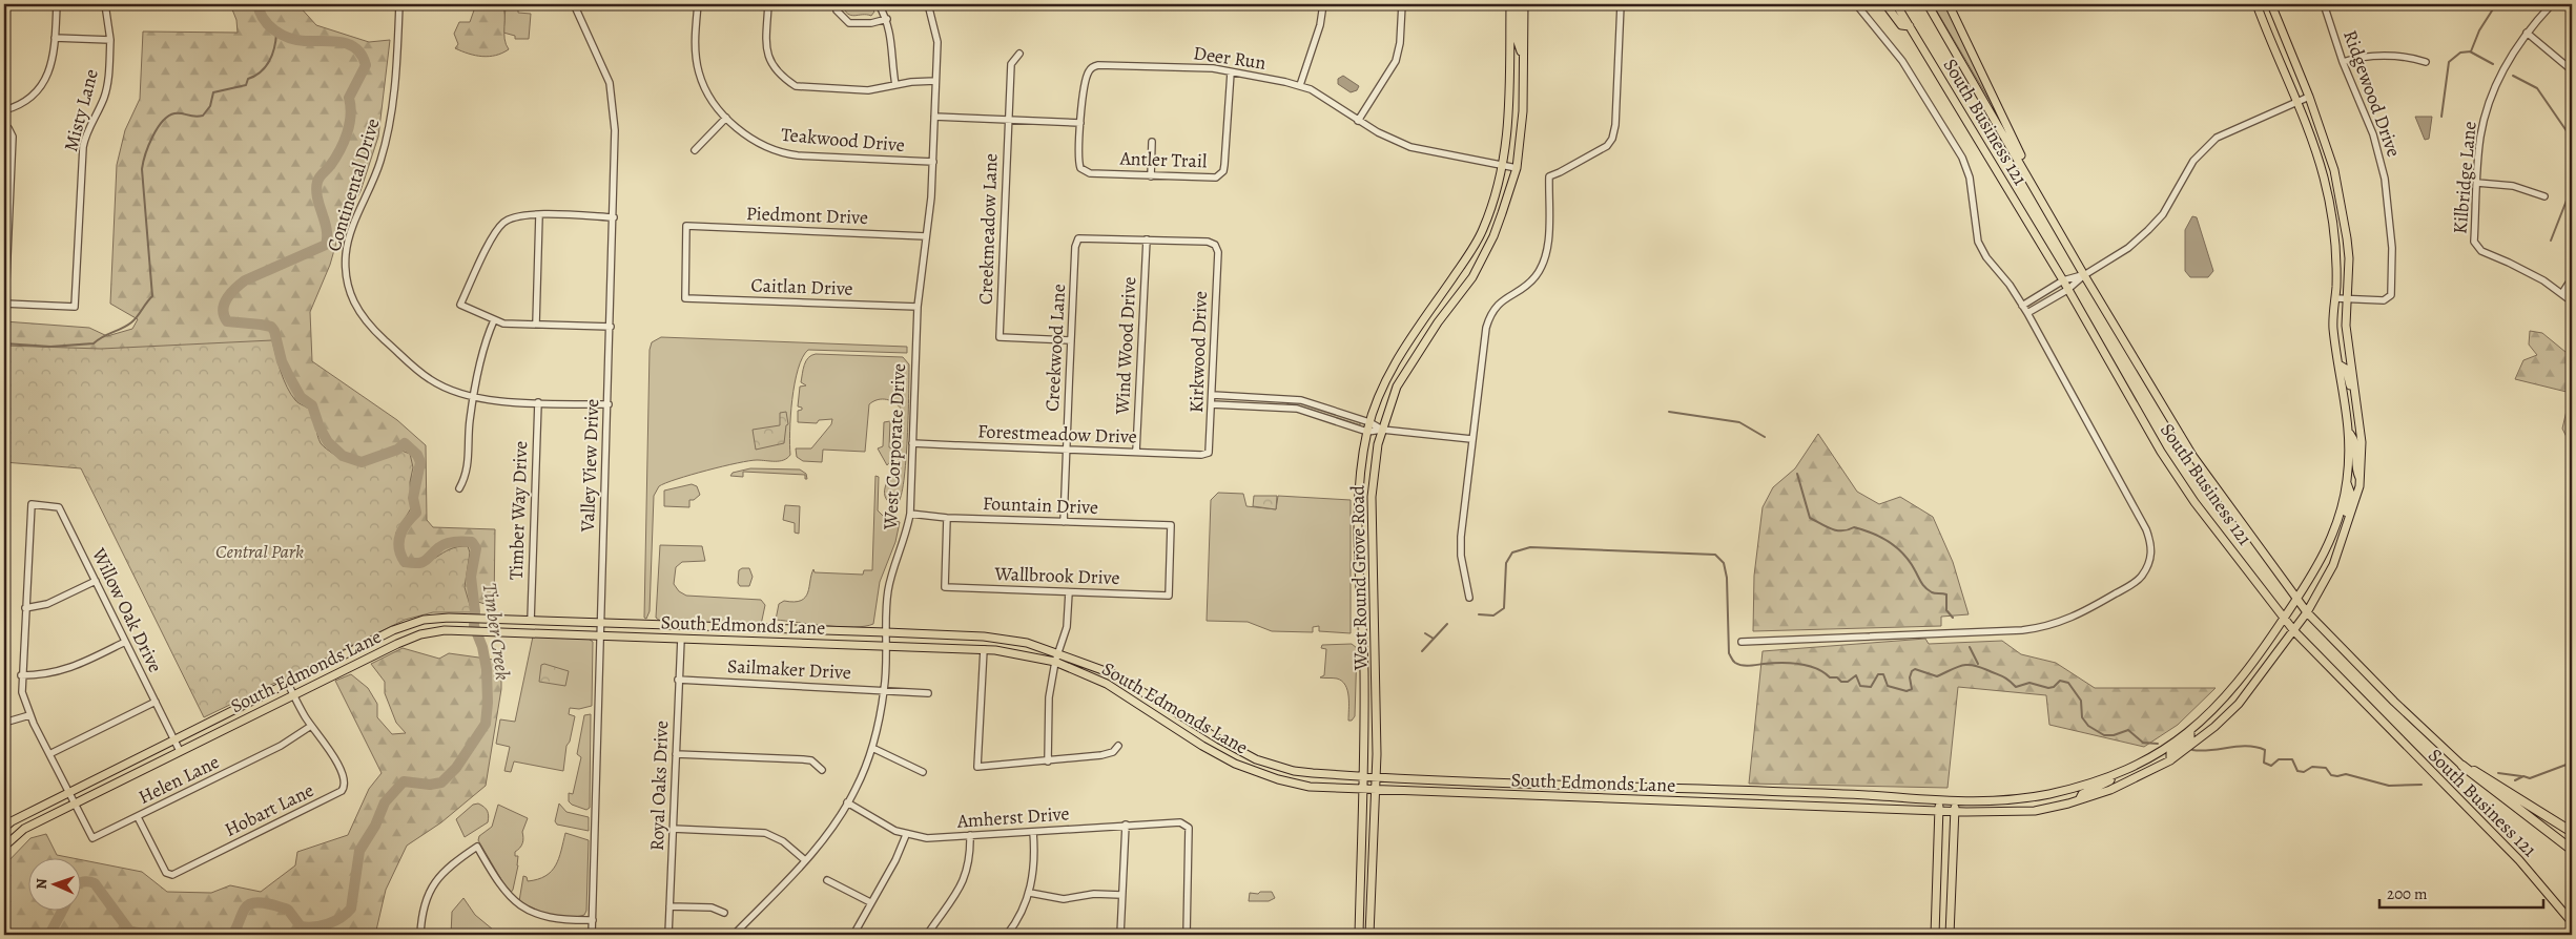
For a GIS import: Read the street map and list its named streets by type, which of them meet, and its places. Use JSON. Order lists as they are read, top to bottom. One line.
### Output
{"streets":{"main road":["South Business 121","West Round Grove Road","South Edmonds Lane"],"street":["Deer Run","Ridgewood Drive","Misty Lane","Teakwood Drive","Antler Trail","Kilbridge Lane","Continental Drive","Piedmont Drive","Creekmeadow Lane","Caitlan Drive","Wind Wood Drive","Creekwood Lane","Kirkwood Drive","Forestmeadow Drive","West Corporate Drive","Valley View Drive","Fountain Drive","Timber Way Drive","Wallbrook Drive","Willow Oak Drive","Sailmaker Drive","Helen Lane","Royal Oaks Drive","Hobart Lane","Amherst Drive"]},"crossings":[["Deer Run","Antler Trail"],["Deer Run","West Round Grove Road"],["South Business 121","South Edmonds Lane"],["Teakwood Drive","West Corporate Drive"],["Continental Drive","Valley View Drive"],["Continental Drive","Timber Way Drive"],["Piedmont Drive","Caitlan Drive"],["Piedmont Drive","West Corporate Drive"],["Creekmeadow Lane","Creekwood Lane"],["Caitlan Drive","West Corporate Drive"],["Wind Wood Drive","Creekwood Lane"],["Wind Wood Drive","Kirkwood Drive"],["Wind Wood Drive","Forestmeadow Drive"],["Creekwood Lane","Kirkwood Drive"],["Creekwood Lane","Forestmeadow Drive"],["Creekwood Lane","Fountain Drive"],["Kirkwood Drive","Forestmeadow Drive"],["Forestmeadow Drive","West Corporate Drive"],["West Corporate Drive","Fountain Drive"],["West Corporate Drive","South Edmonds Lane"],["West Corporate Drive","Sailmaker Drive"],["West Corporate Drive","Amherst Drive"],["Valley View Drive","South Edmonds Lane"],["Fountain Drive","Wallbrook Drive"],["Timber Way Drive","South Edmonds Lane"],["West Round Grove Road","South Edmonds Lane"],["Willow Oak Drive","South Edmonds Lane"],["South Edmonds Lane","Helen Lane"],["South Edmonds Lane","Royal Oaks Drive"],["South Edmonds Lane","Hobart Lane"],["Sailmaker Drive","Royal Oaks Drive"],["Helen Lane","Hobart Lane"]],"water":["Timber Creek"],"parks":["Central Park"],"scale_bar":"200 m","north":"left"}
